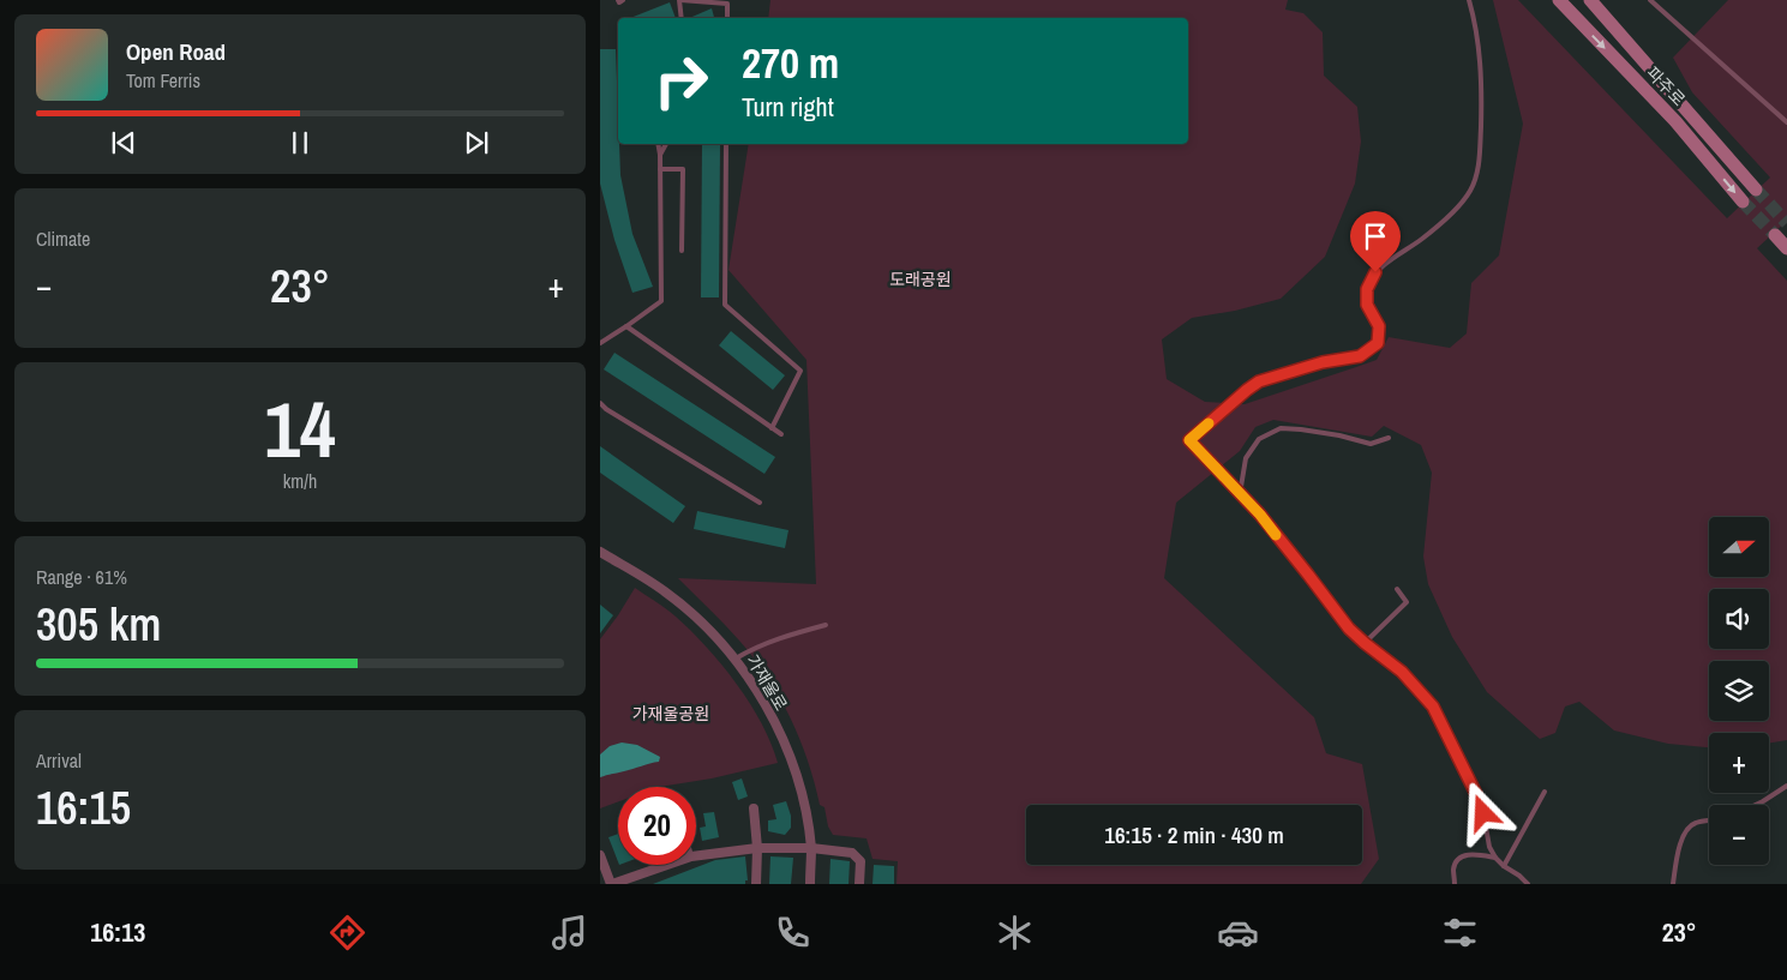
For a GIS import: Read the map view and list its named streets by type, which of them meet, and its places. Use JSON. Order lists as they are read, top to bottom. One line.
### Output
{"streets":{"main road":["파주로"],"street":["가재울로"]},"parks":["도래공원","가재울공원"],"north":"right","page":{"turn":["270 m","Turn right"],"song":["Open Road","Tom Ferris"],"tile":["Climate",["14","km/h"],["Range · 61%","305 km"],["Arrival","16:15"]],"heat":["−","23°","+"],"map_buttons":["+","−"],"limit":"20","trip":"16:15 · 2 min · 430 m","tabs":["16:13","23°"]}}
